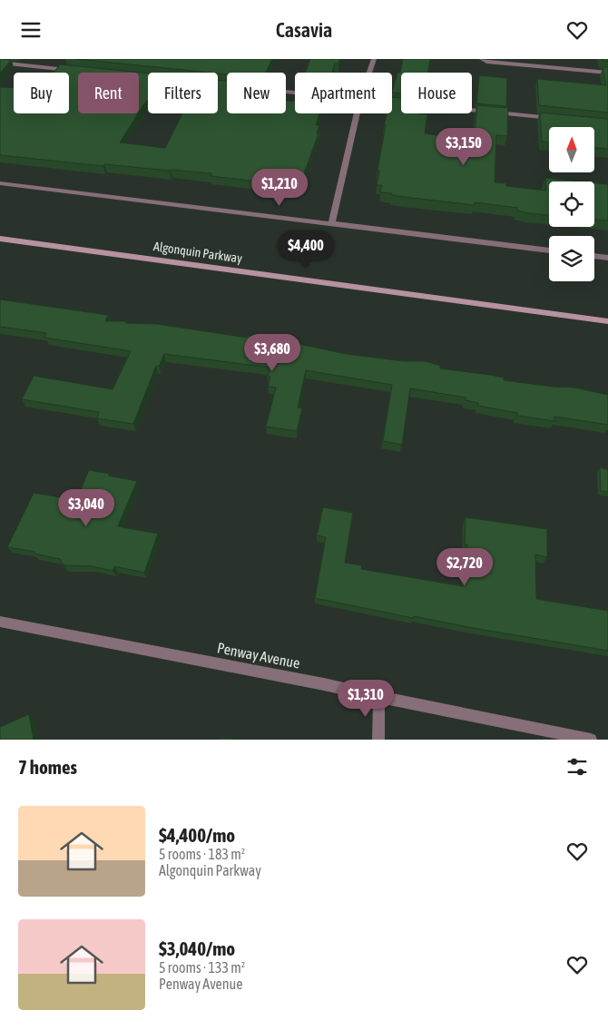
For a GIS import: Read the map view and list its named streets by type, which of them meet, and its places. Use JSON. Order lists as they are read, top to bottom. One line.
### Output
{"streets":{"main road":["Algonquin Parkway"],"street":["Penway Avenue"]},"north":"top","page":{"header":"Casavia","chip":["Buy","Rent","Filters","New","Apartment","House"],"price":["$3,150","$1,210","$4,400","$3,680","$3,040","$2,720","$1,310"],"heading":"7 homes","list":[{"name":"$4,400/mo","note":"5 rooms · 183 m² · Algonquin Parkway"},{"name":"$3,040/mo","note":"5 rooms · 133 m² · Penway Avenue"}]}}
